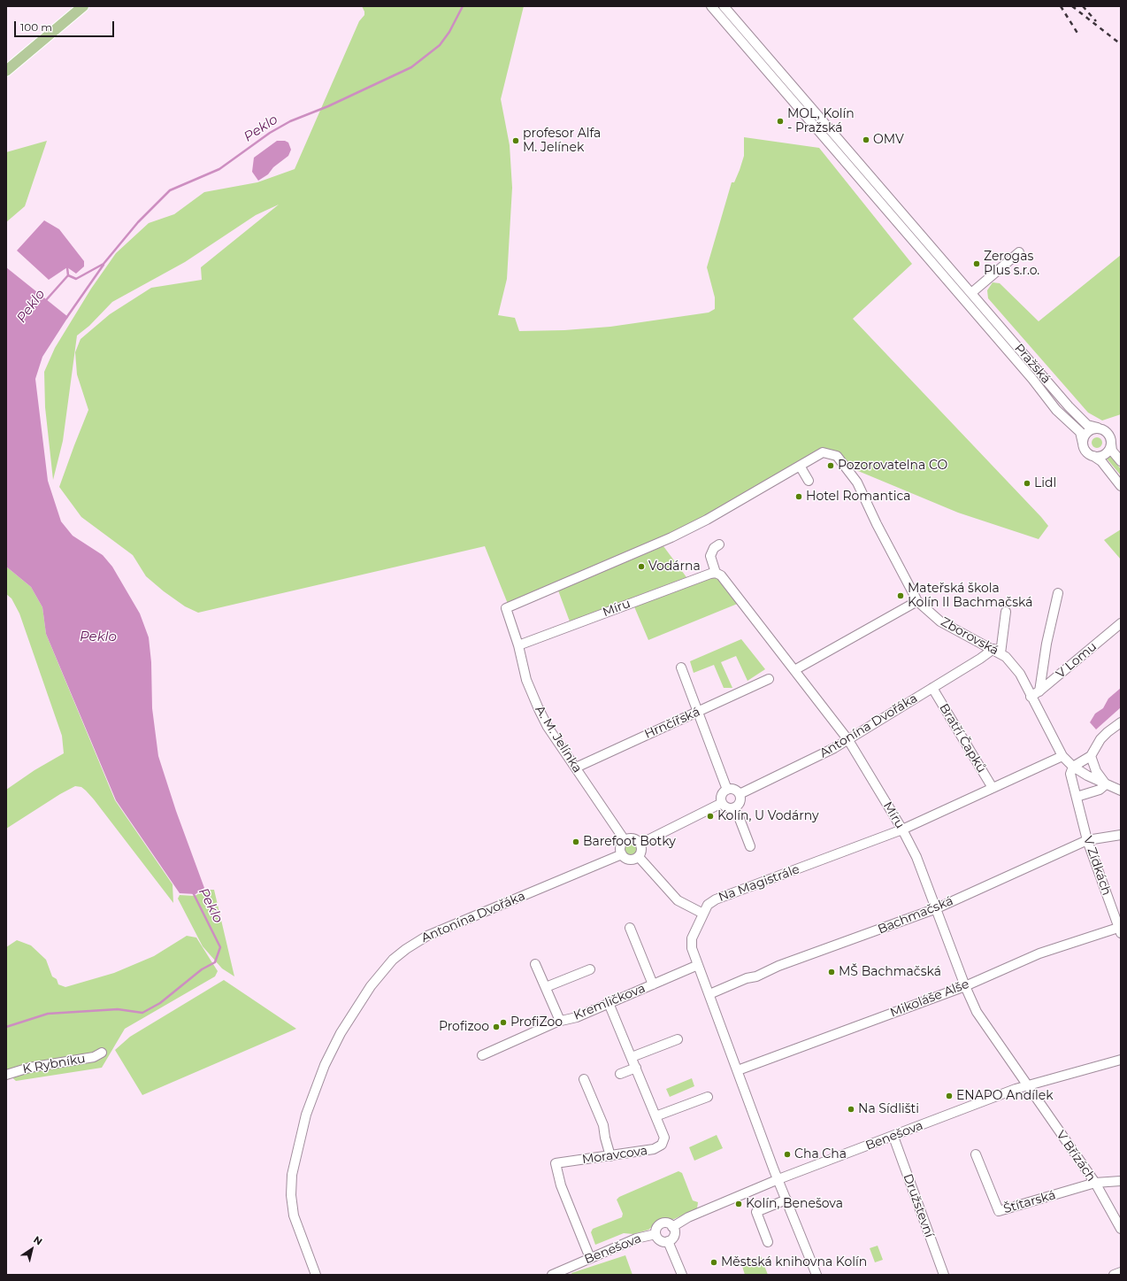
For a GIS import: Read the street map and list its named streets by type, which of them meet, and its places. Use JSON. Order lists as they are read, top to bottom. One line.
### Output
{"streets":{"street":["Pražská","Míru","Zborovská","V Lomu","Hrnčířská","Antonína Dvořáka","Bratří Čapků","A. M. Jelínka","V Zídkách","Na Magistrále","Bachmačská","Mikoláše Alše","Kremličkova","K Rybníku","Benešova","Moravcova","V Břízách","Štítarská","Družstevní"]},"crossings":[["Míru","Antonína Dvořáka"],["Míru","A. M. Jelínka"],["Míru","Na Magistrále"],["Míru","Bachmačská"],["Míru","Mikoláše Alše"],["Míru","Benešova"],["Míru","V Břízách"],["Zborovská","V Lomu"],["Zborovská","Antonína Dvořáka"],["Zborovská","A. M. Jelínka"],["Zborovská","V Zídkách"],["Zborovská","Na Magistrále"],["Hrnčířská","A. M. Jelínka"],["Antonína Dvořáka","Bratří Čapků"],["Antonína Dvořáka","A. M. Jelínka"],["Bratří Čapků","Na Magistrále"],["V Zídkách","Bachmačská"],["V Zídkách","Mikoláše Alše"],["Na Magistrále","Bachmačská"],["Na Magistrále","Mikoláše Alše"],["Na Magistrále","Kremličkova"],["Na Magistrále","Benešova"],["Kremličkova","Moravcova"],["Benešova","Moravcova"],["Benešova","V Břízách"],["Benešova","Družstevní"],["V Břízách","Štítarská"]],"water":["Peklo"],"places":["MOL, Kolín - Pražská","OMV","profesor Alfa M. Jelínek","Zerogas Plus s.r.o.","Pozorovatelna CO","Lidl","Hotel Romantica","Vodárna","Mateřská škola Kolín II Bachmačská","Kolín, U Vodárny","Barefoot Botky","MŠ Bachmačská","ProfiZoo","Profizoo","ENAPO Andílek","Na Sídlišti","Cha Cha","Kolín, Benešova","Městská knihovna Kolín"],"scale_bar":"100 m","north":"top right"}
